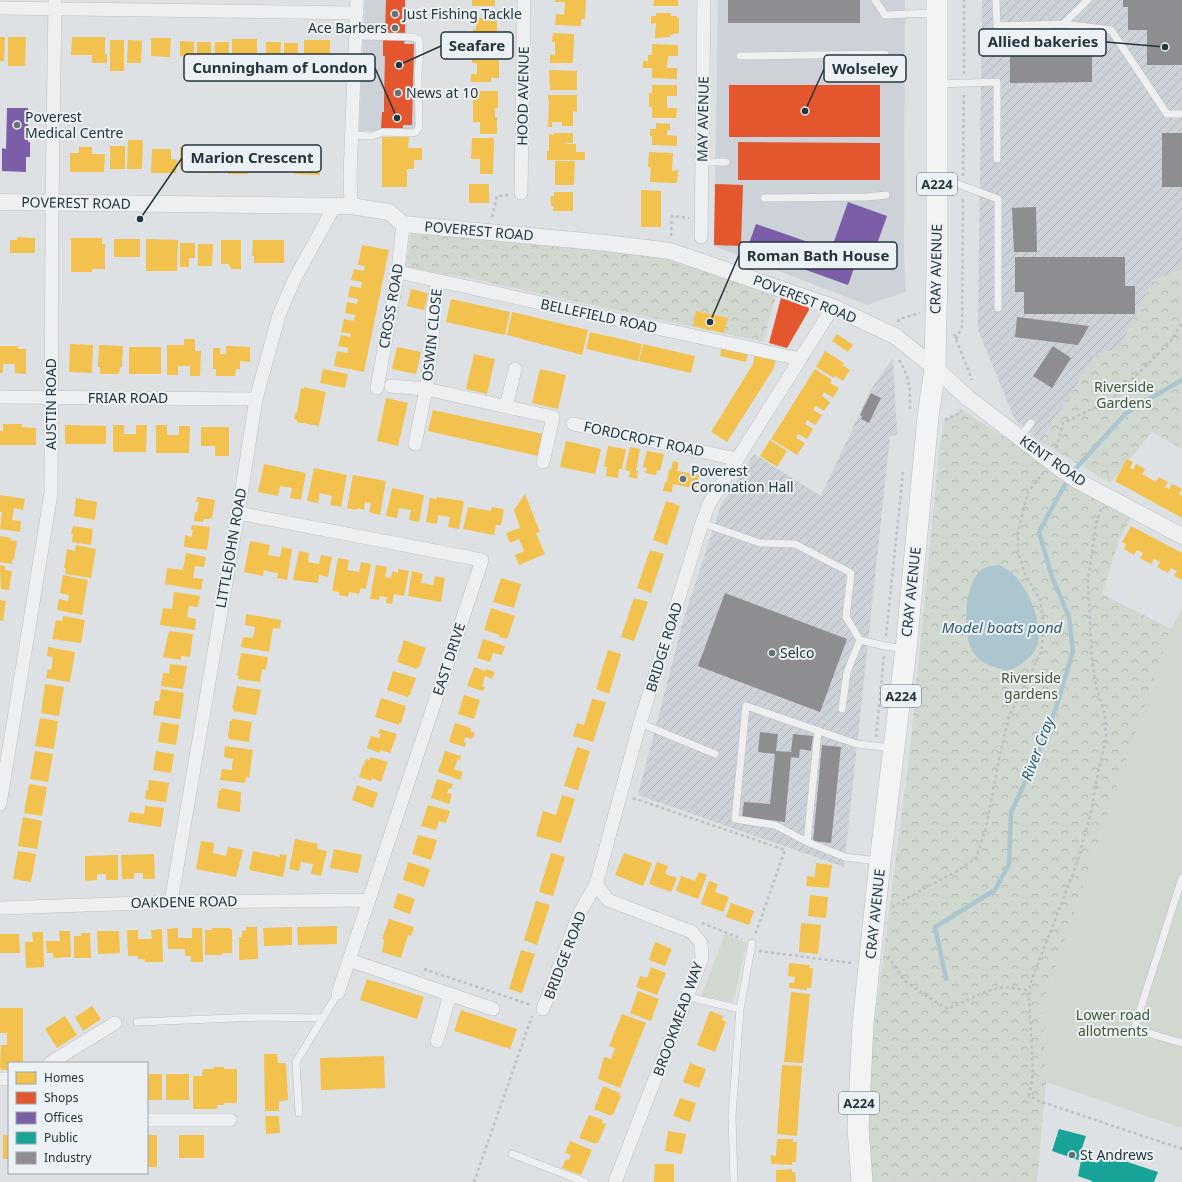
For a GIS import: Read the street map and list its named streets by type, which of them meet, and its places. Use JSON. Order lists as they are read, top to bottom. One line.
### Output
{"streets":{"main road":["A224","CRAY AVENUE"],"street":["HOOD AVENUE","MAY AVENUE","POVEREST ROAD","CROSS ROAD","BELLEFIELD ROAD","OSWIN CLOSE","FRIAR ROAD","AUSTIN ROAD","FORDCROFT ROAD","KENT ROAD","LITTLEJOHN ROAD","BRIDGE ROAD","EAST DRIVE","OAKDENE ROAD","BROOKMEAD WAY"]},"crossings":[["POVEREST ROAD","CRAY AVENUE"],["POVEREST ROAD","CROSS ROAD"],["POVEREST ROAD","AUSTIN ROAD"],["POVEREST ROAD","KENT ROAD"],["POVEREST ROAD","LITTLEJOHN ROAD"],["POVEREST ROAD","BRIDGE ROAD"],["CRAY AVENUE","KENT ROAD"],["CROSS ROAD","BELLEFIELD ROAD"],["BELLEFIELD ROAD","OSWIN CLOSE"],["BELLEFIELD ROAD","BRIDGE ROAD"],["FRIAR ROAD","AUSTIN ROAD"],["FRIAR ROAD","LITTLEJOHN ROAD"],["FORDCROFT ROAD","BRIDGE ROAD"],["LITTLEJOHN ROAD","EAST DRIVE"],["LITTLEJOHN ROAD","OAKDENE ROAD"],["EAST DRIVE","OAKDENE ROAD"]],"water":["Model boats pond","River Cray"],"parks":["Riverside Gardens","Riverside gardens","Lower road allotments"],"places":["Just Fishing Tackle","Ace Barbers","Allied bakeries","Seafare","News at 10","Wolseley","Cunningham of London","Poverest Medical Centre","Marion Crescent","Roman Bath House","Poverest Coronation Hall","Selco","St Andrews"],"legend":["Homes","Shops","Offices","Public","Industry"]}
